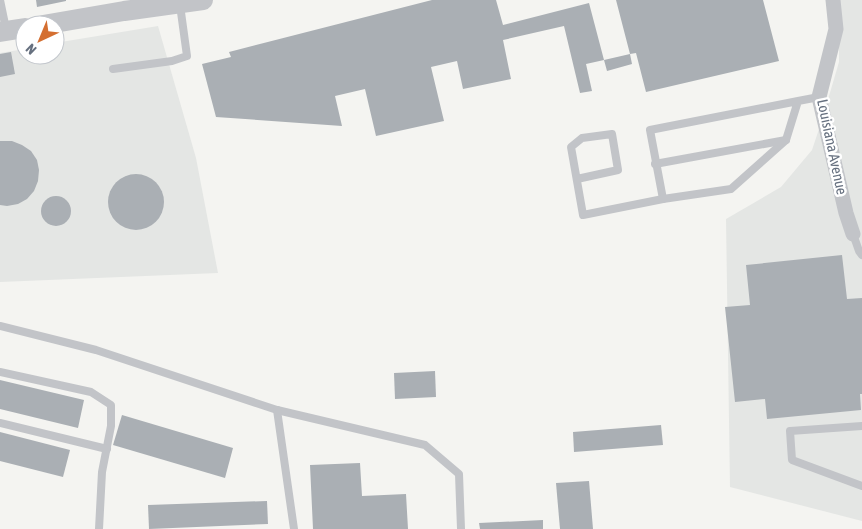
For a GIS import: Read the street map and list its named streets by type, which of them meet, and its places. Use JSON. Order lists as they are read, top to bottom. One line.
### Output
{"streets":{"street":["Louisiana Avenue"]},"north":"bottom left"}
